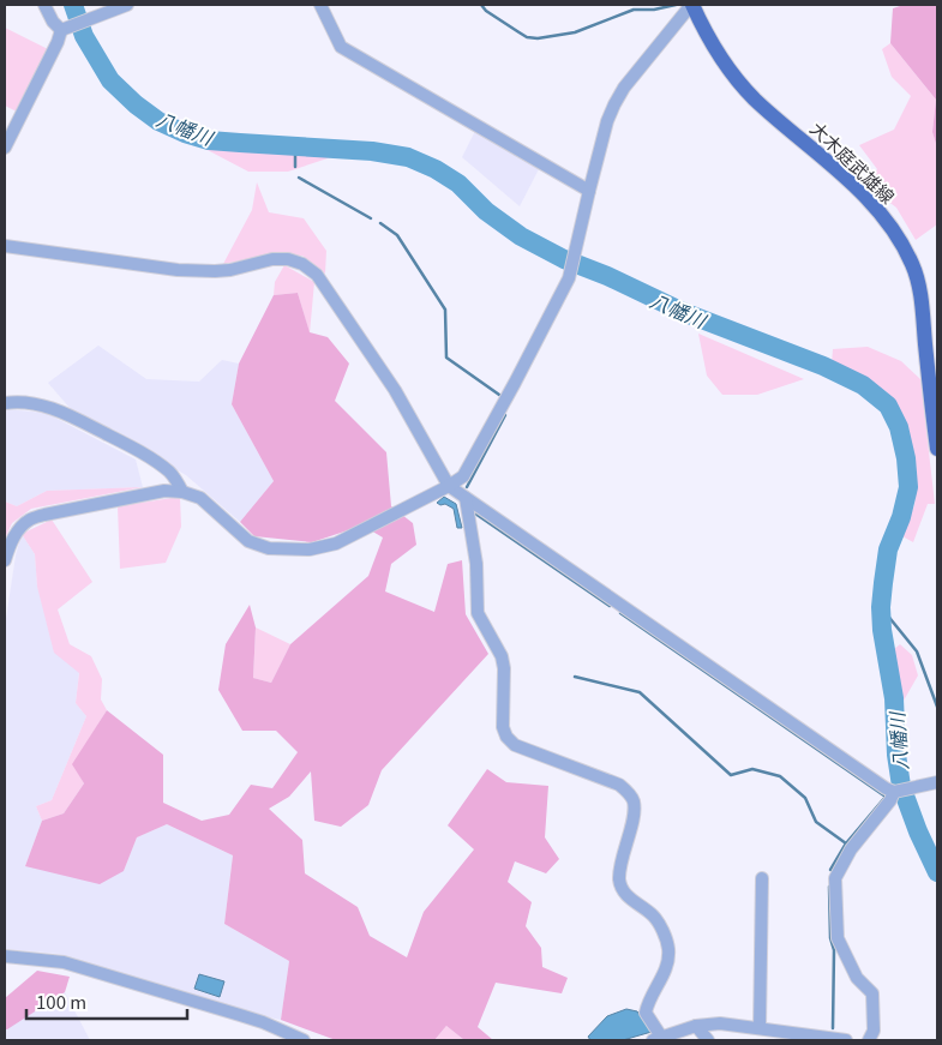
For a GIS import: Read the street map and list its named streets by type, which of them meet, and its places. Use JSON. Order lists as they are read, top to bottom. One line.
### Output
{"streets":{"main road":["大木庭武雄線"]},"water":["八幡川"],"scale_bar":"100 m"}
